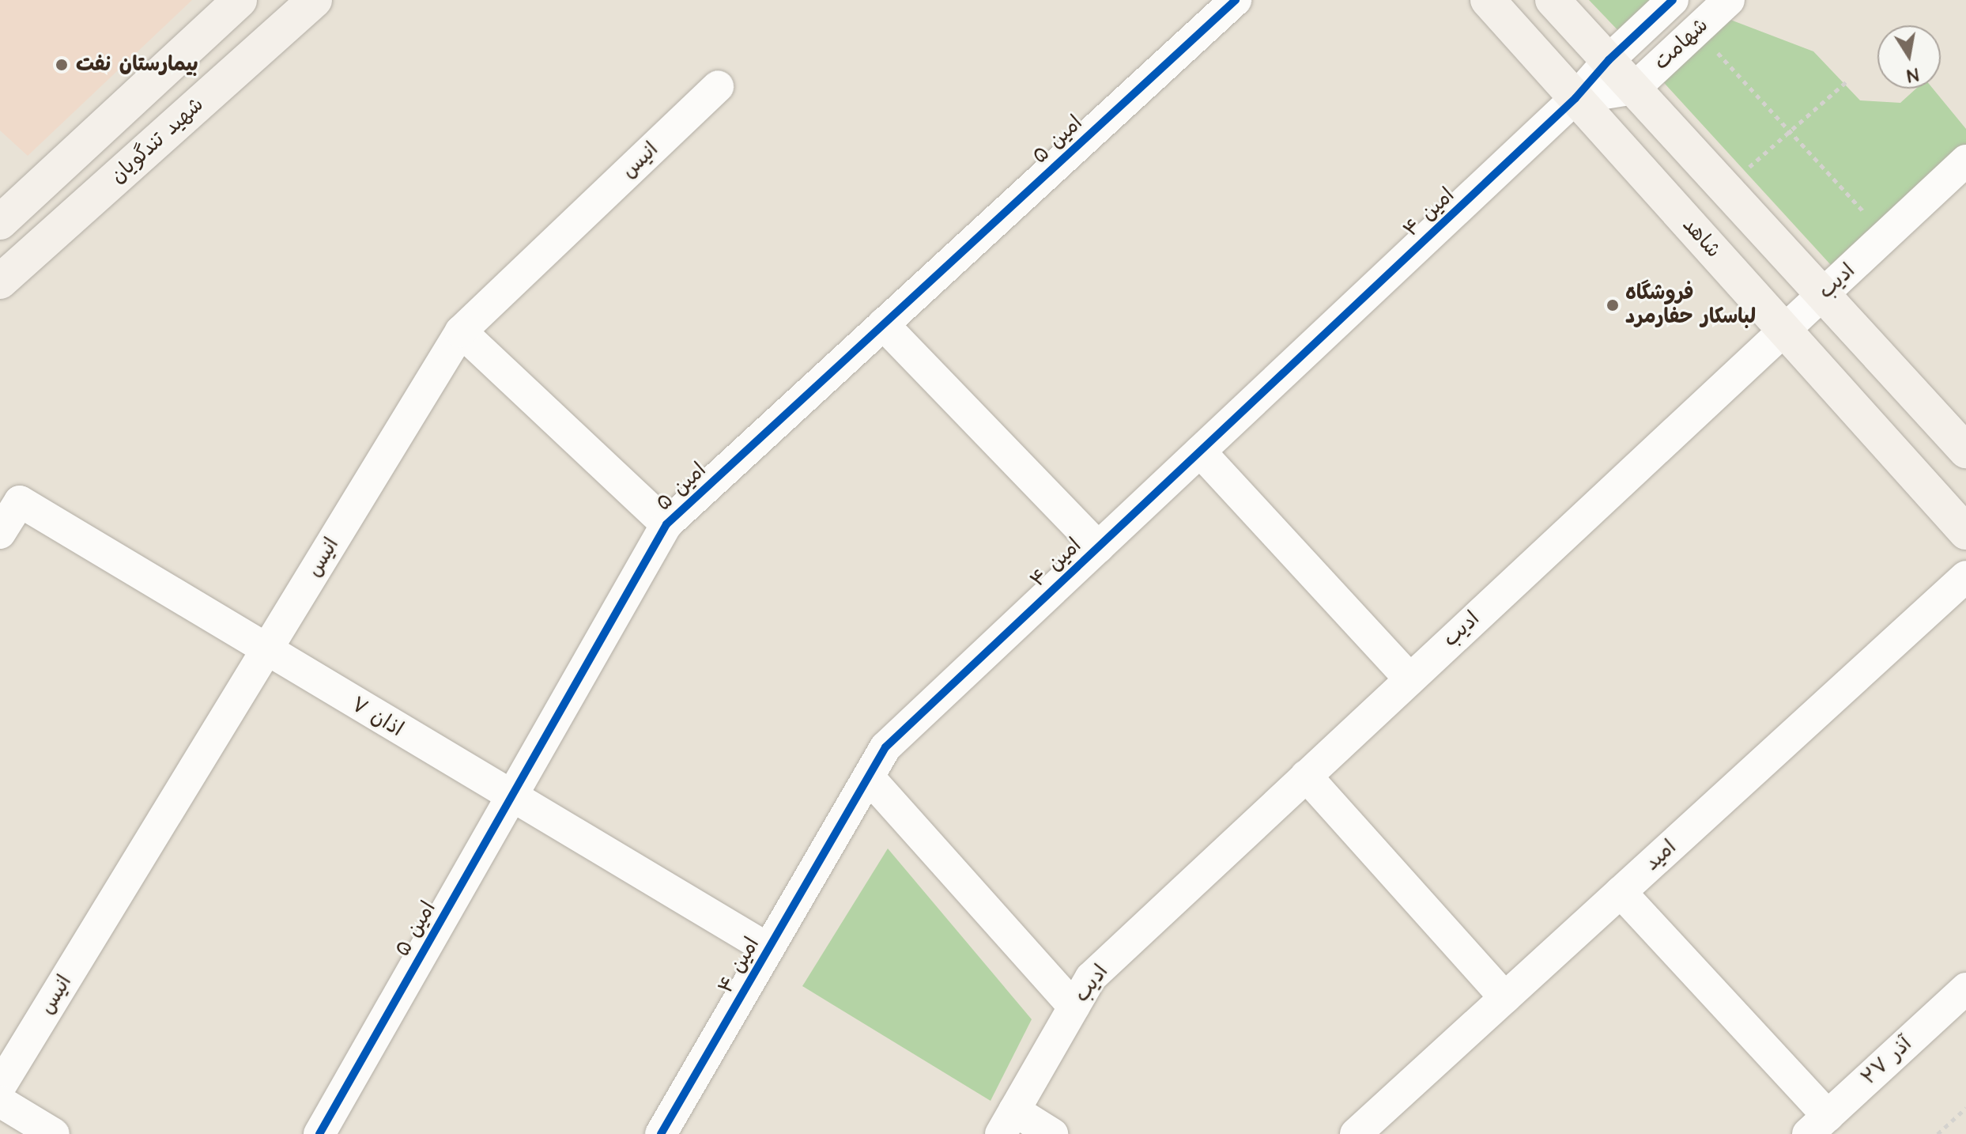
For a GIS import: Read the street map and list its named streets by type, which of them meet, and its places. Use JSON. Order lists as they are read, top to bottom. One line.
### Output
{"streets":{"street":["شهامت","امین ۵","شهید تندگویان","انیس","امین ۴","شاهد","ادیب","اذان ۷","امید","آذر ۲۷"]},"crossings":[["شهامت","امین ۴"],["شهامت","شاهد"],["امین ۵","اذان ۷"],["انیس","اذان ۷"],["امین ۴","شاهد"],["امین ۴","اذان ۷"],["شاهد","ادیب"]],"places":["بیمارستان نفت","فروشگاه لباسکار حفارمرد"],"north":"bottom"}
